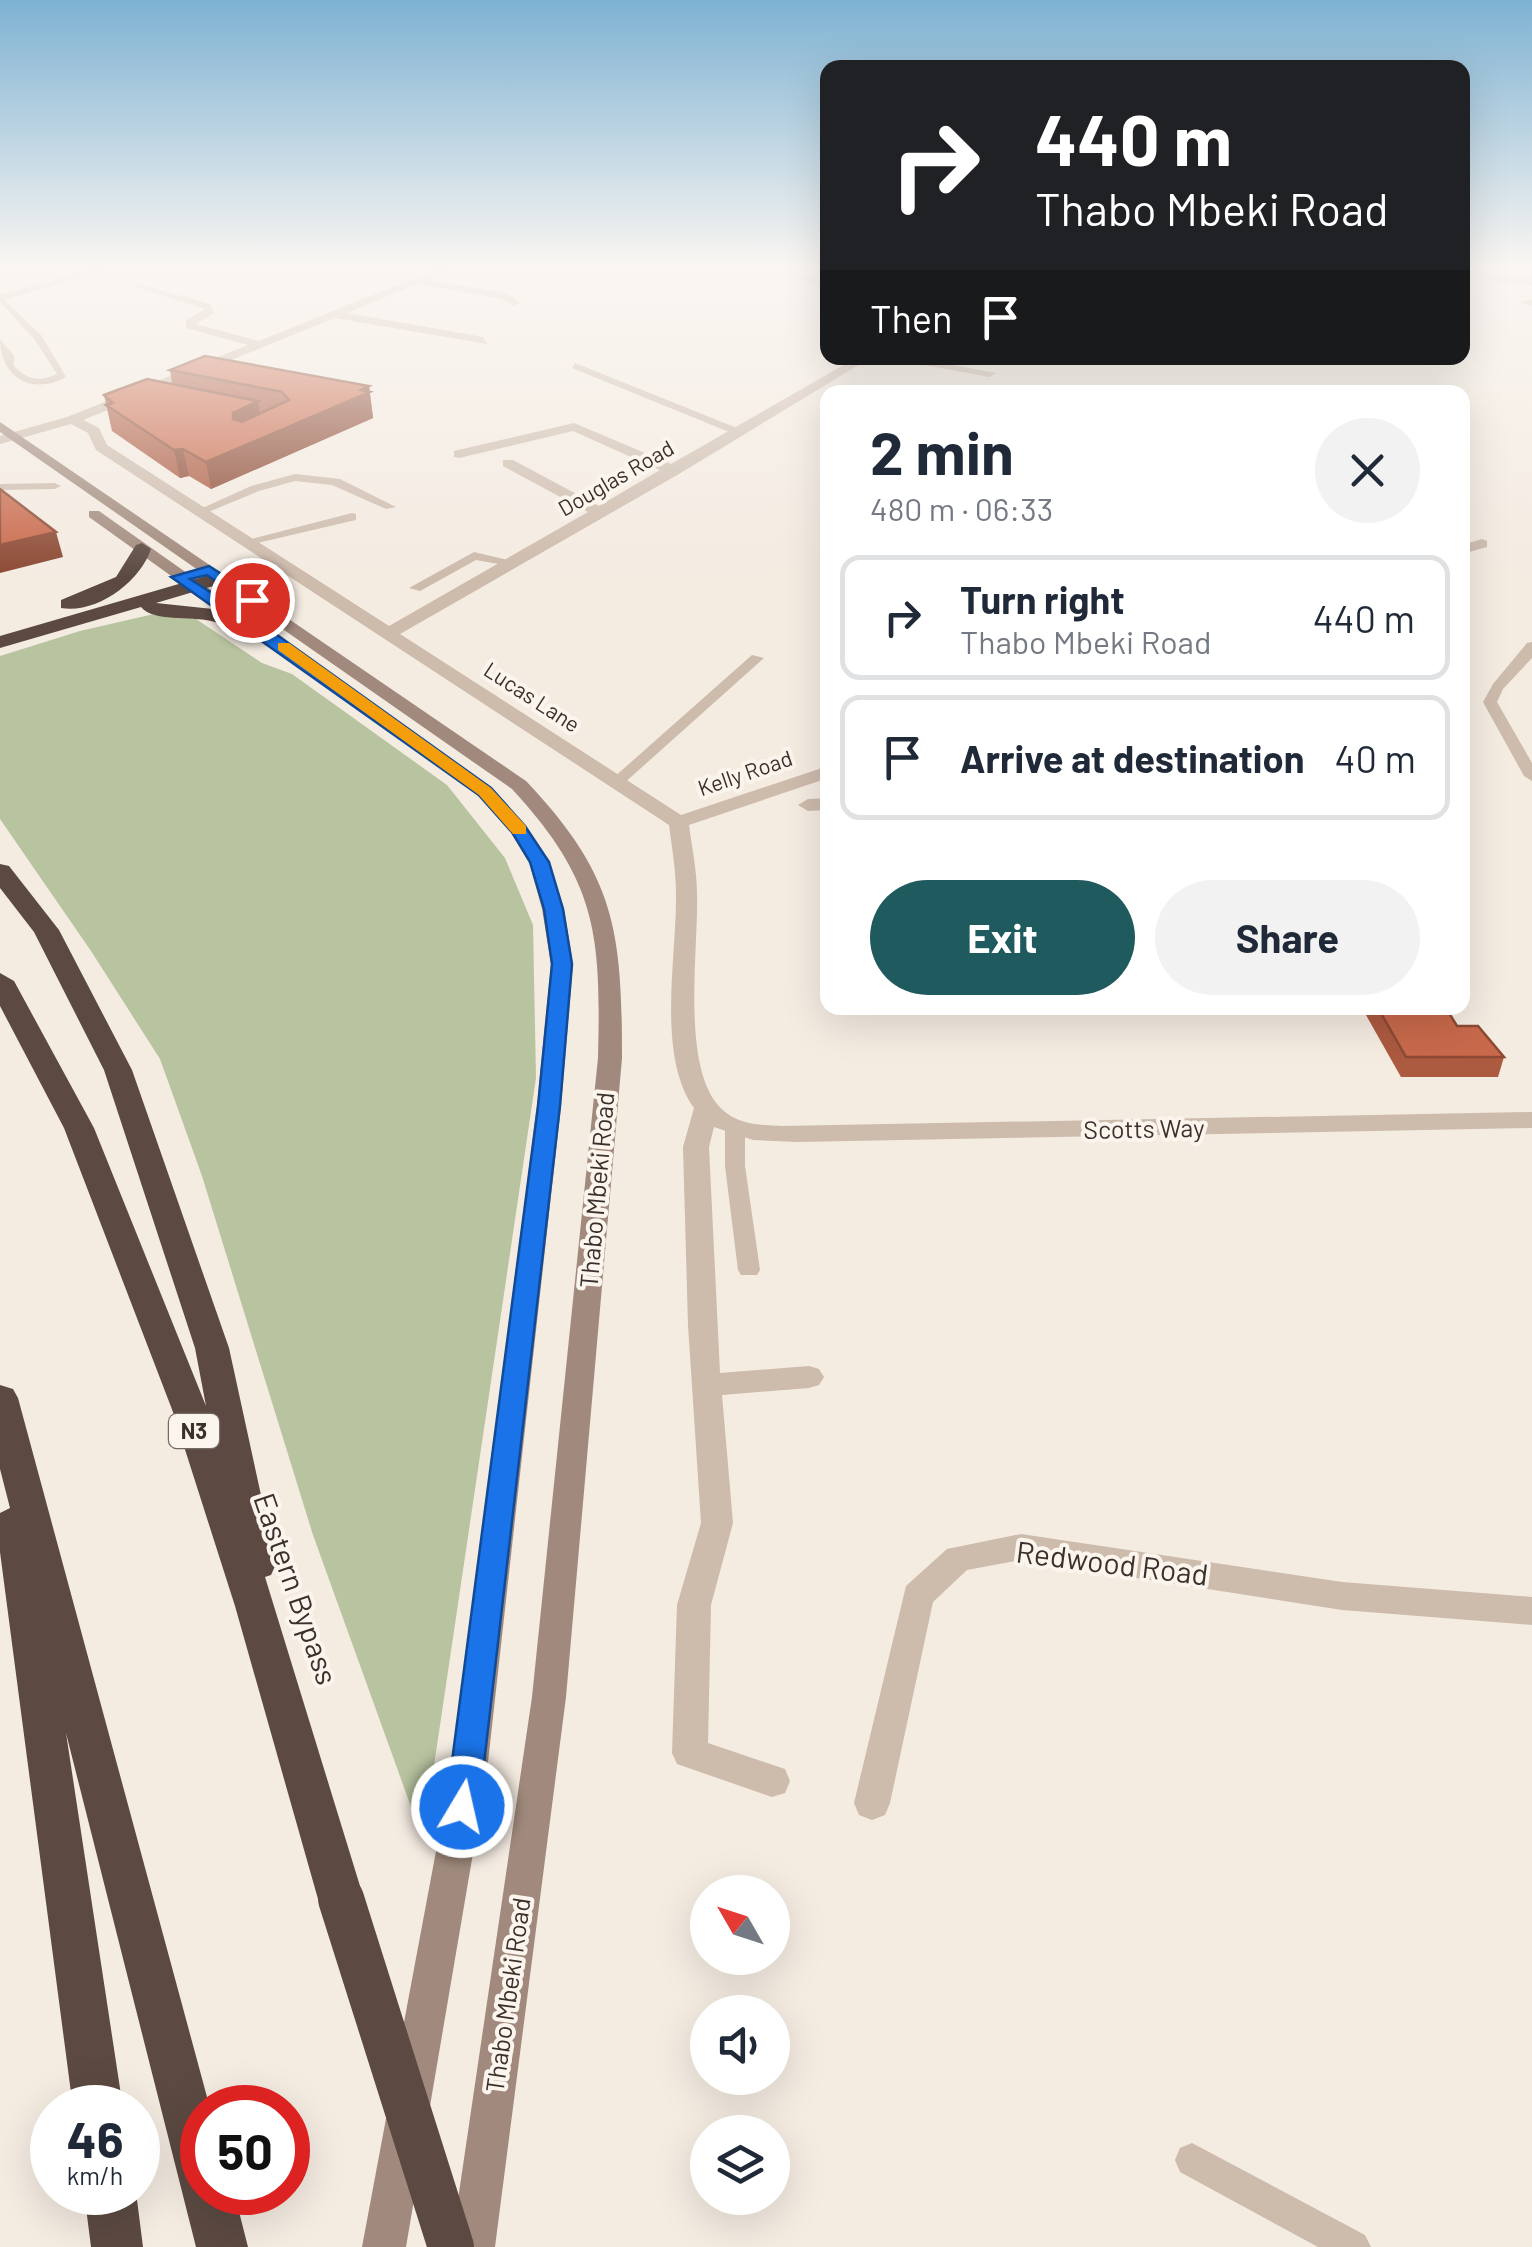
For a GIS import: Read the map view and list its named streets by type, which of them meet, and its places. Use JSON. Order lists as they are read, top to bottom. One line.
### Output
{"streets":{"highway":["N3","Eastern Bypass"],"main road":["Thabo Mbeki Road"],"street":["Douglas Road","Lucas Lane","Kelly Road","Scotts Way","Redwood Road"]},"crossings":[["Douglas Road","Lucas Lane"],["Lucas Lane","Kelly Road"]],"north":"top left","page":{"turn":["440 m","Thabo Mbeki Road"],"then":"Then","heading":["2 min","480 m · 06:33"],"list":[{"name":"Turn right","note":"Thabo Mbeki Road","value":"440 m"},{"name":"Arrive at destination","value":"40 m"}],"buttons":["Exit","Share"],"speed":"46 km/h","limit":"50"}}
